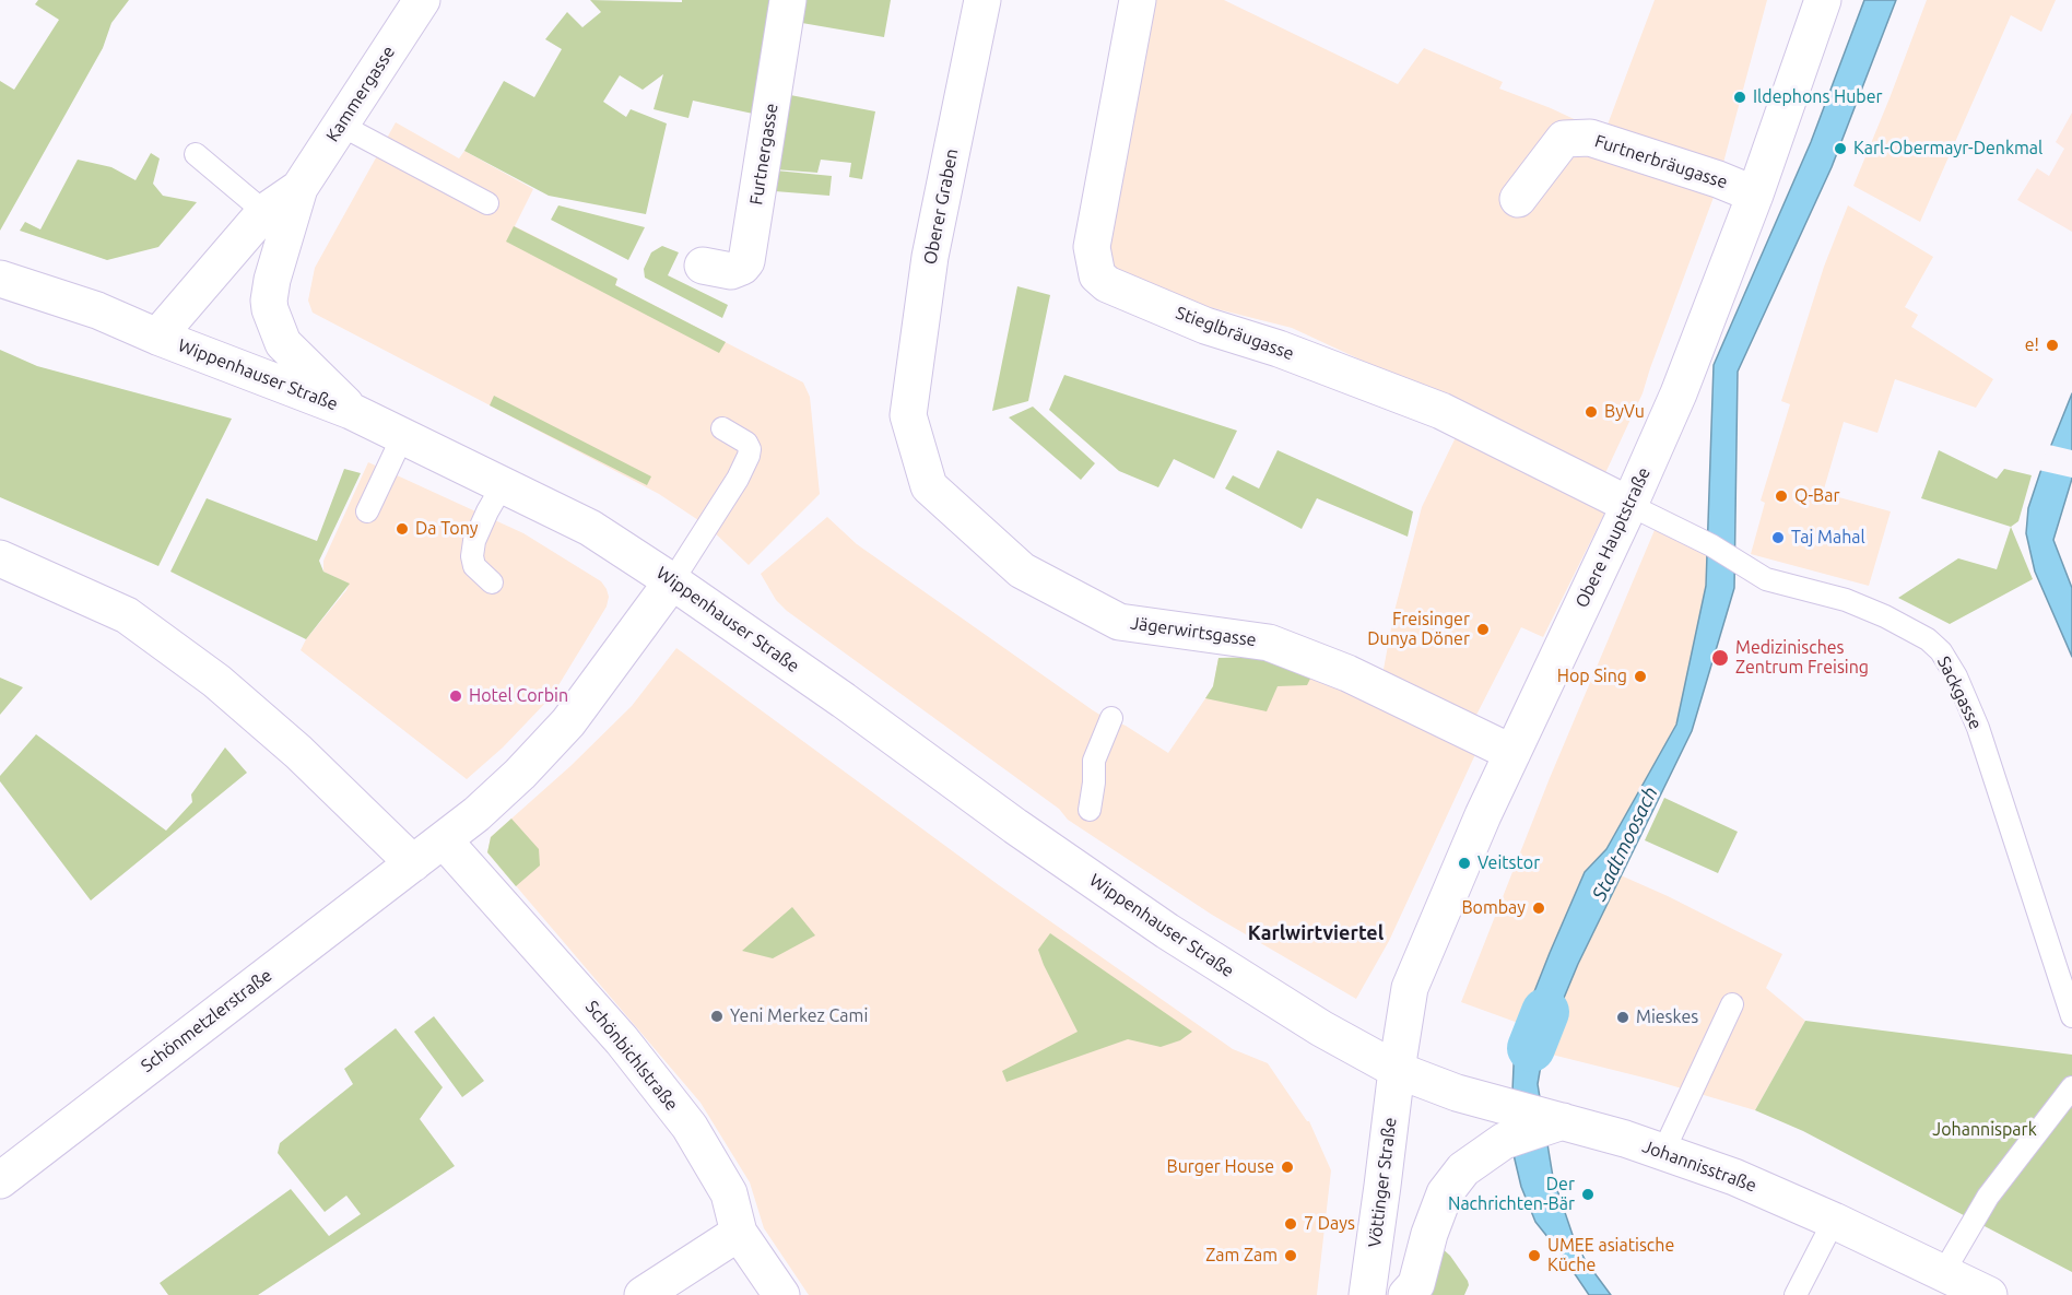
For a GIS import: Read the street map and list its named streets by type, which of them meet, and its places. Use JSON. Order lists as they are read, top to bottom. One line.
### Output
{"streets":{"street":["Kammergasse","Furtnergasse","Furtnerbräugasse","Oberer Graben","Stieglbräugasse","Wippenhauser Straße","Obere Hauptstraße","Jägerwirtsgasse","Schönmetzlerstraße","Schönbichlstraße","Johannisstraße","Vöttinger Straße"],"lane":["Sackgasse"]},"crossings":[["Furtnerbräugasse","Obere Hauptstraße"],["Oberer Graben","Jägerwirtsgasse"],["Stieglbräugasse","Obere Hauptstraße"],["Stieglbräugasse","Sackgasse"],["Wippenhauser Straße","Obere Hauptstraße"],["Wippenhauser Straße","Schönmetzlerstraße"],["Wippenhauser Straße","Johannisstraße"],["Wippenhauser Straße","Vöttinger Straße"],["Obere Hauptstraße","Jägerwirtsgasse"],["Obere Hauptstraße","Sackgasse"],["Obere Hauptstraße","Johannisstraße"],["Obere Hauptstraße","Vöttinger Straße"],["Schönmetzlerstraße","Schönbichlstraße"],["Johannisstraße","Vöttinger Straße"]],"districts":["Karlwirtviertel"],"water":["Stadtmoosach"],"parks":["Johannispark"],"places":["Ildephons Huber","Karl-Obermayr-Denkmal","e!","ByVu","Q-Bar","Da Tony","Taj Mahal","Freisinger Dunya Döner","Medizinisches Zentrum Freising","Hop Sing","Hotel Corbin","Veitstor","Bombay","Yeni Merkez Cami","Mieskes","Burger House","Der Nachrichten-Bär","7 Days","Zam Zam","UMEE asiatische Küche"]}
